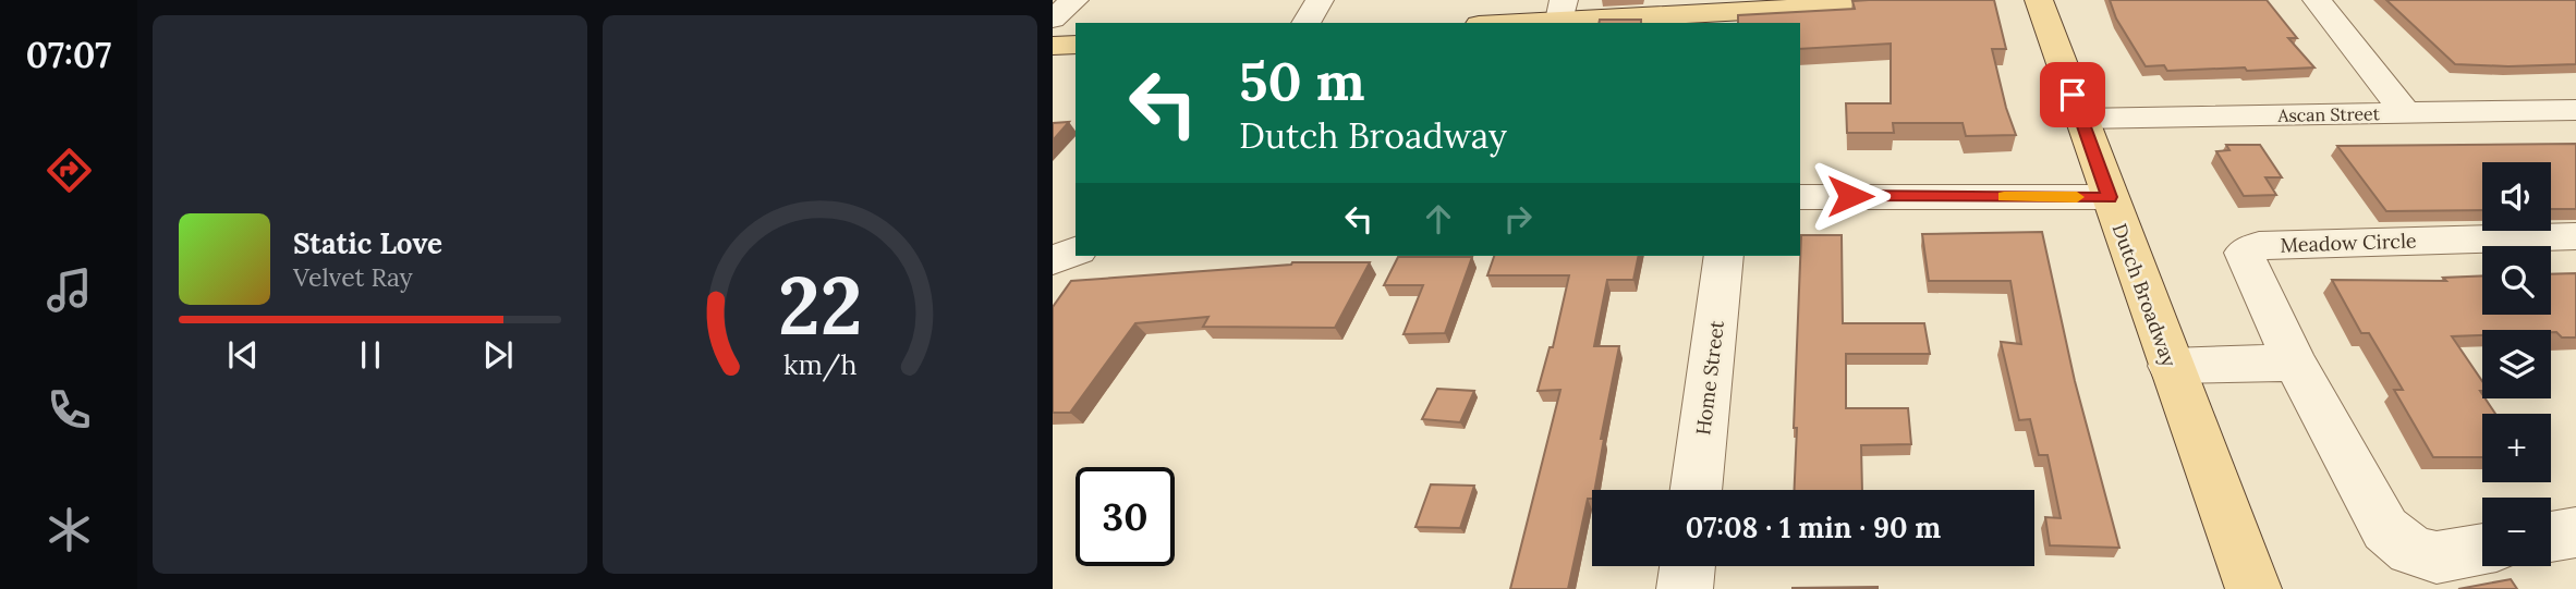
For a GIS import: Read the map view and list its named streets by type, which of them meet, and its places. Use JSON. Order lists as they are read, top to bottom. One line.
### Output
{"streets":{"main road":["Dutch Broadway"],"street":["Ascan Street","Meadow Circle","Home Street"]},"crossings":[["Ascan Street","Dutch Broadway"]],"page":{"tabs":"07:07","turn":["50 m","Dutch Broadway"],"map_buttons":["+","−"],"song":["Static Love","Velvet Ray"],"limit":"30","trip":"07:08 · 1 min · 90 m","gauge":["22","km/h"]}}
